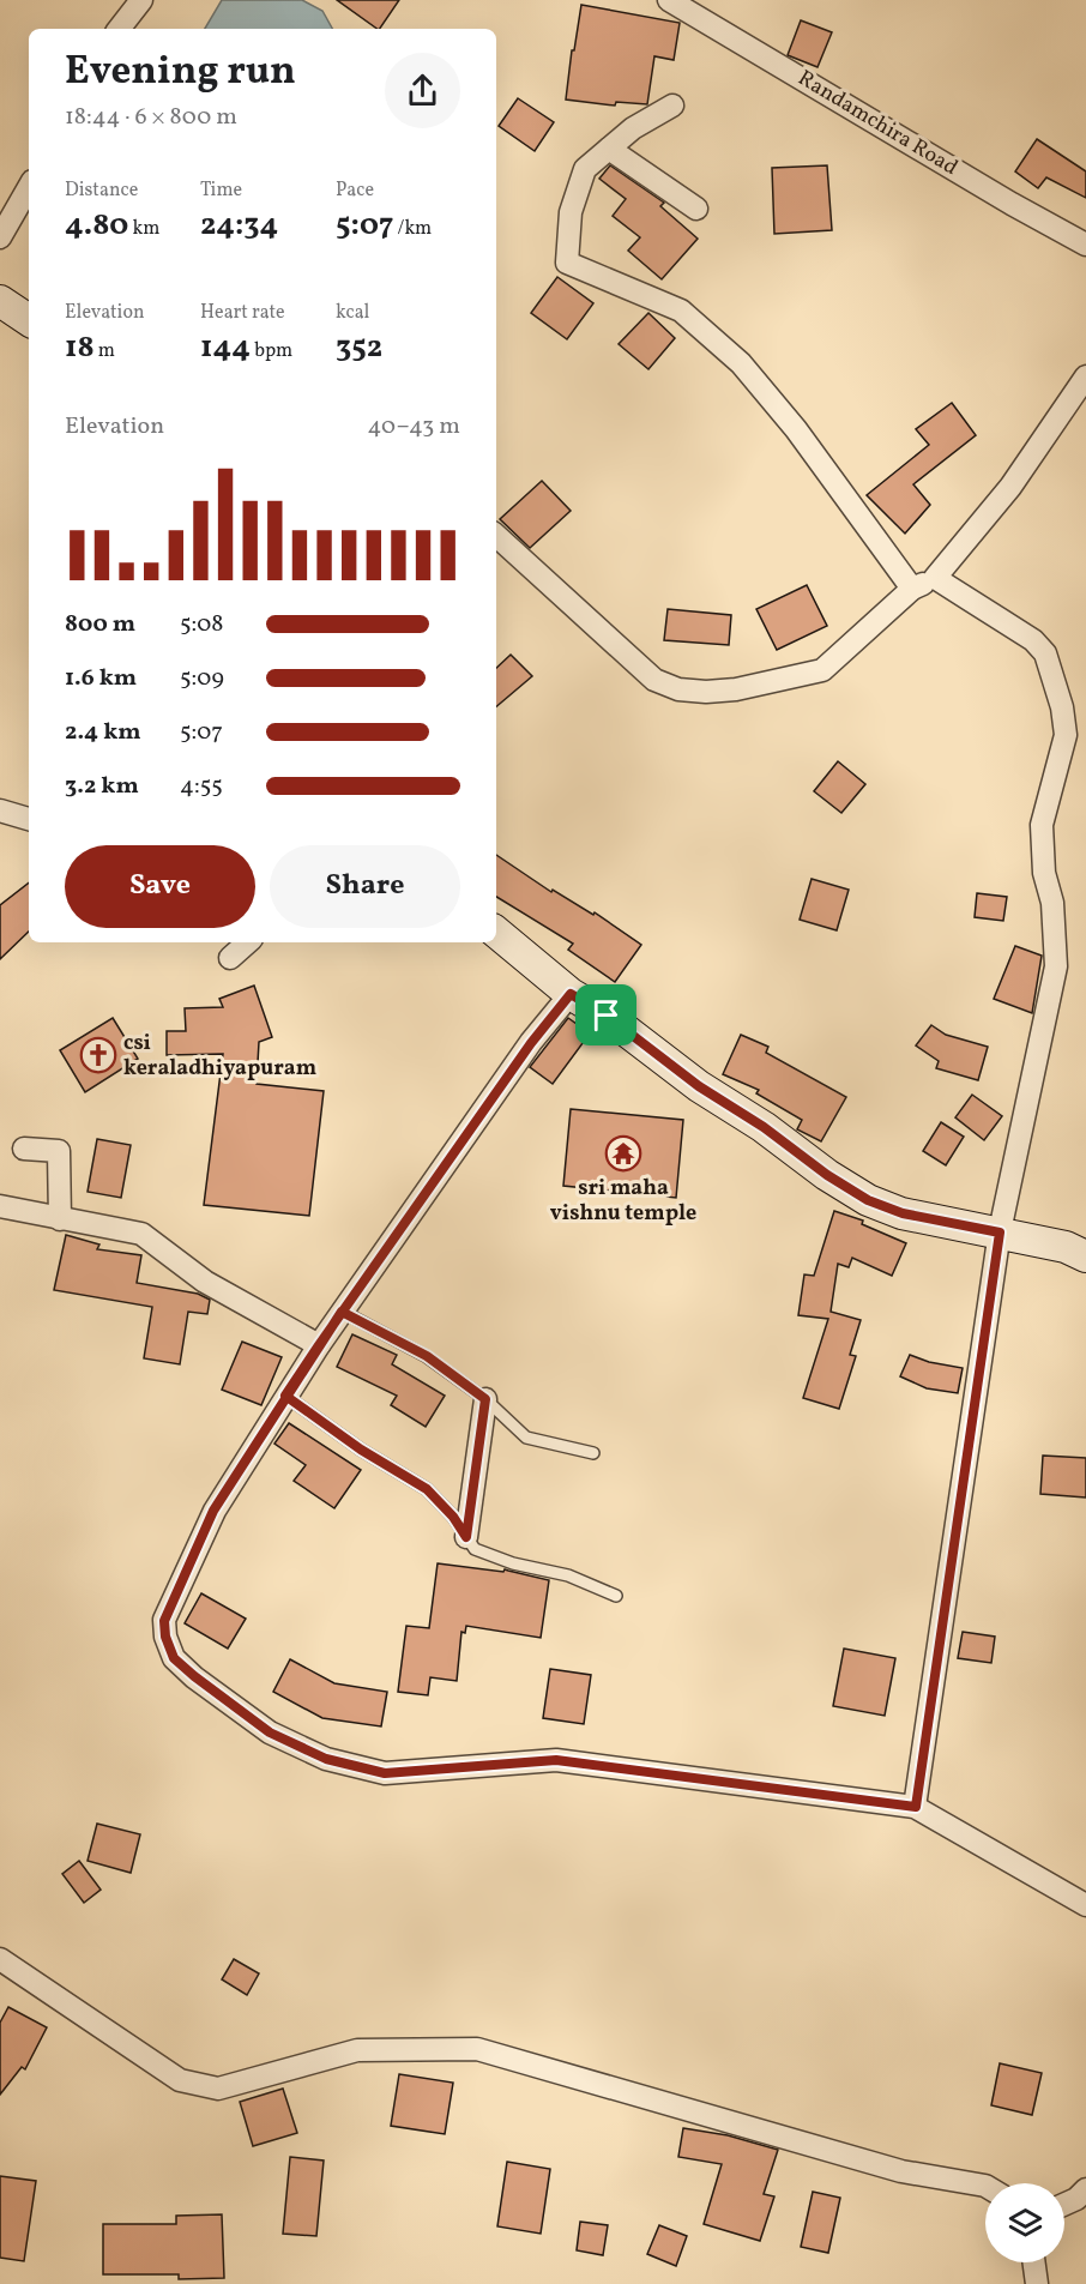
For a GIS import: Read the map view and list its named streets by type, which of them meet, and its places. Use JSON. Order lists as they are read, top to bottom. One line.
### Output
{"streets":{"street":["Randamchira Road"]},"places":{"church":["csi keraladhiyapuram"],"temple":["sri maha vishnu temple"]},"page":{"heading":["Evening run","18:44 · 6 × 800 m"],"stats":[["Distance","4.80 km"],["Time","24:34"],["Pace","5:07 /km"],["Elevation","18 m"],["Heart rate","144 bpm"],["kcal","352"]],"chart":["Elevation","40–43 m"],"list":[{"name":"800 m","note":"5:08"},{"name":"1.6 km","note":"5:09"},{"name":"2.4 km","note":"5:07"},{"name":"3.2 km","note":"4:55"}],"buttons":["Save","Share"]}}
